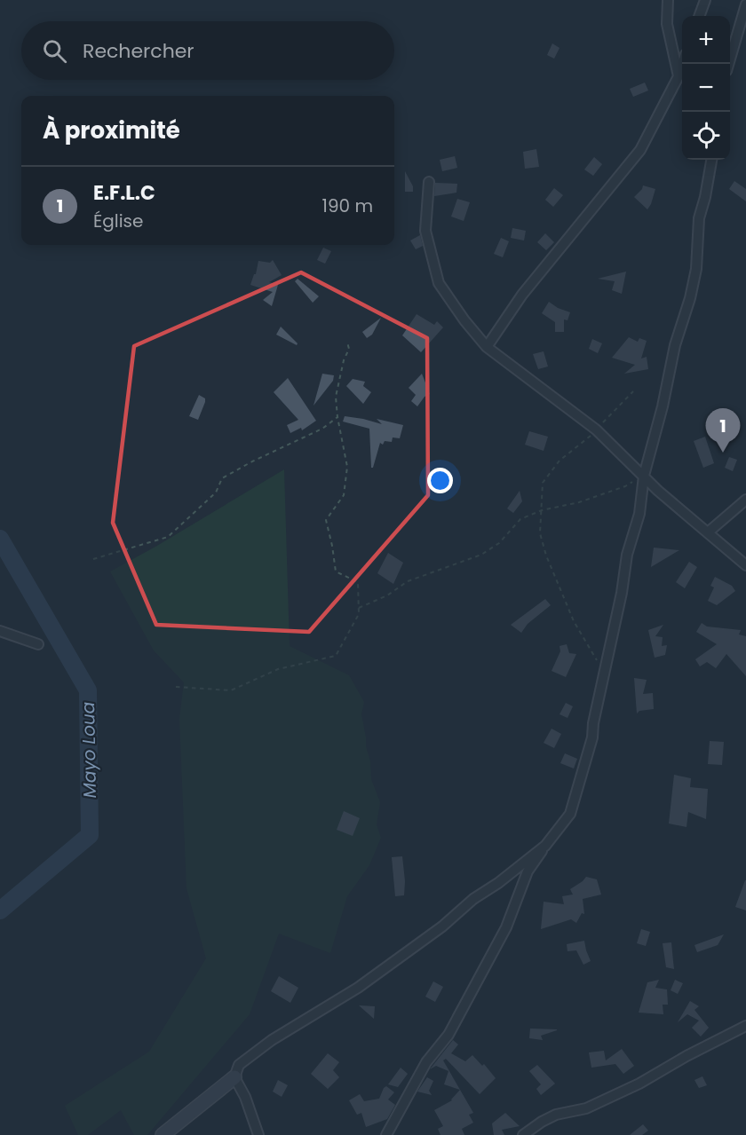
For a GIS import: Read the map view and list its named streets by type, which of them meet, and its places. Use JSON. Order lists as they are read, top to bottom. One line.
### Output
{"water":["Mayo Loua"],"page":{"map_buttons":["+","−"],"search":"Rechercher","heading":"À proximité","list":[{"mark":"1","name":"E.F.L.C","note":"Église","value":"190 m"}],"pins":"1"}}
